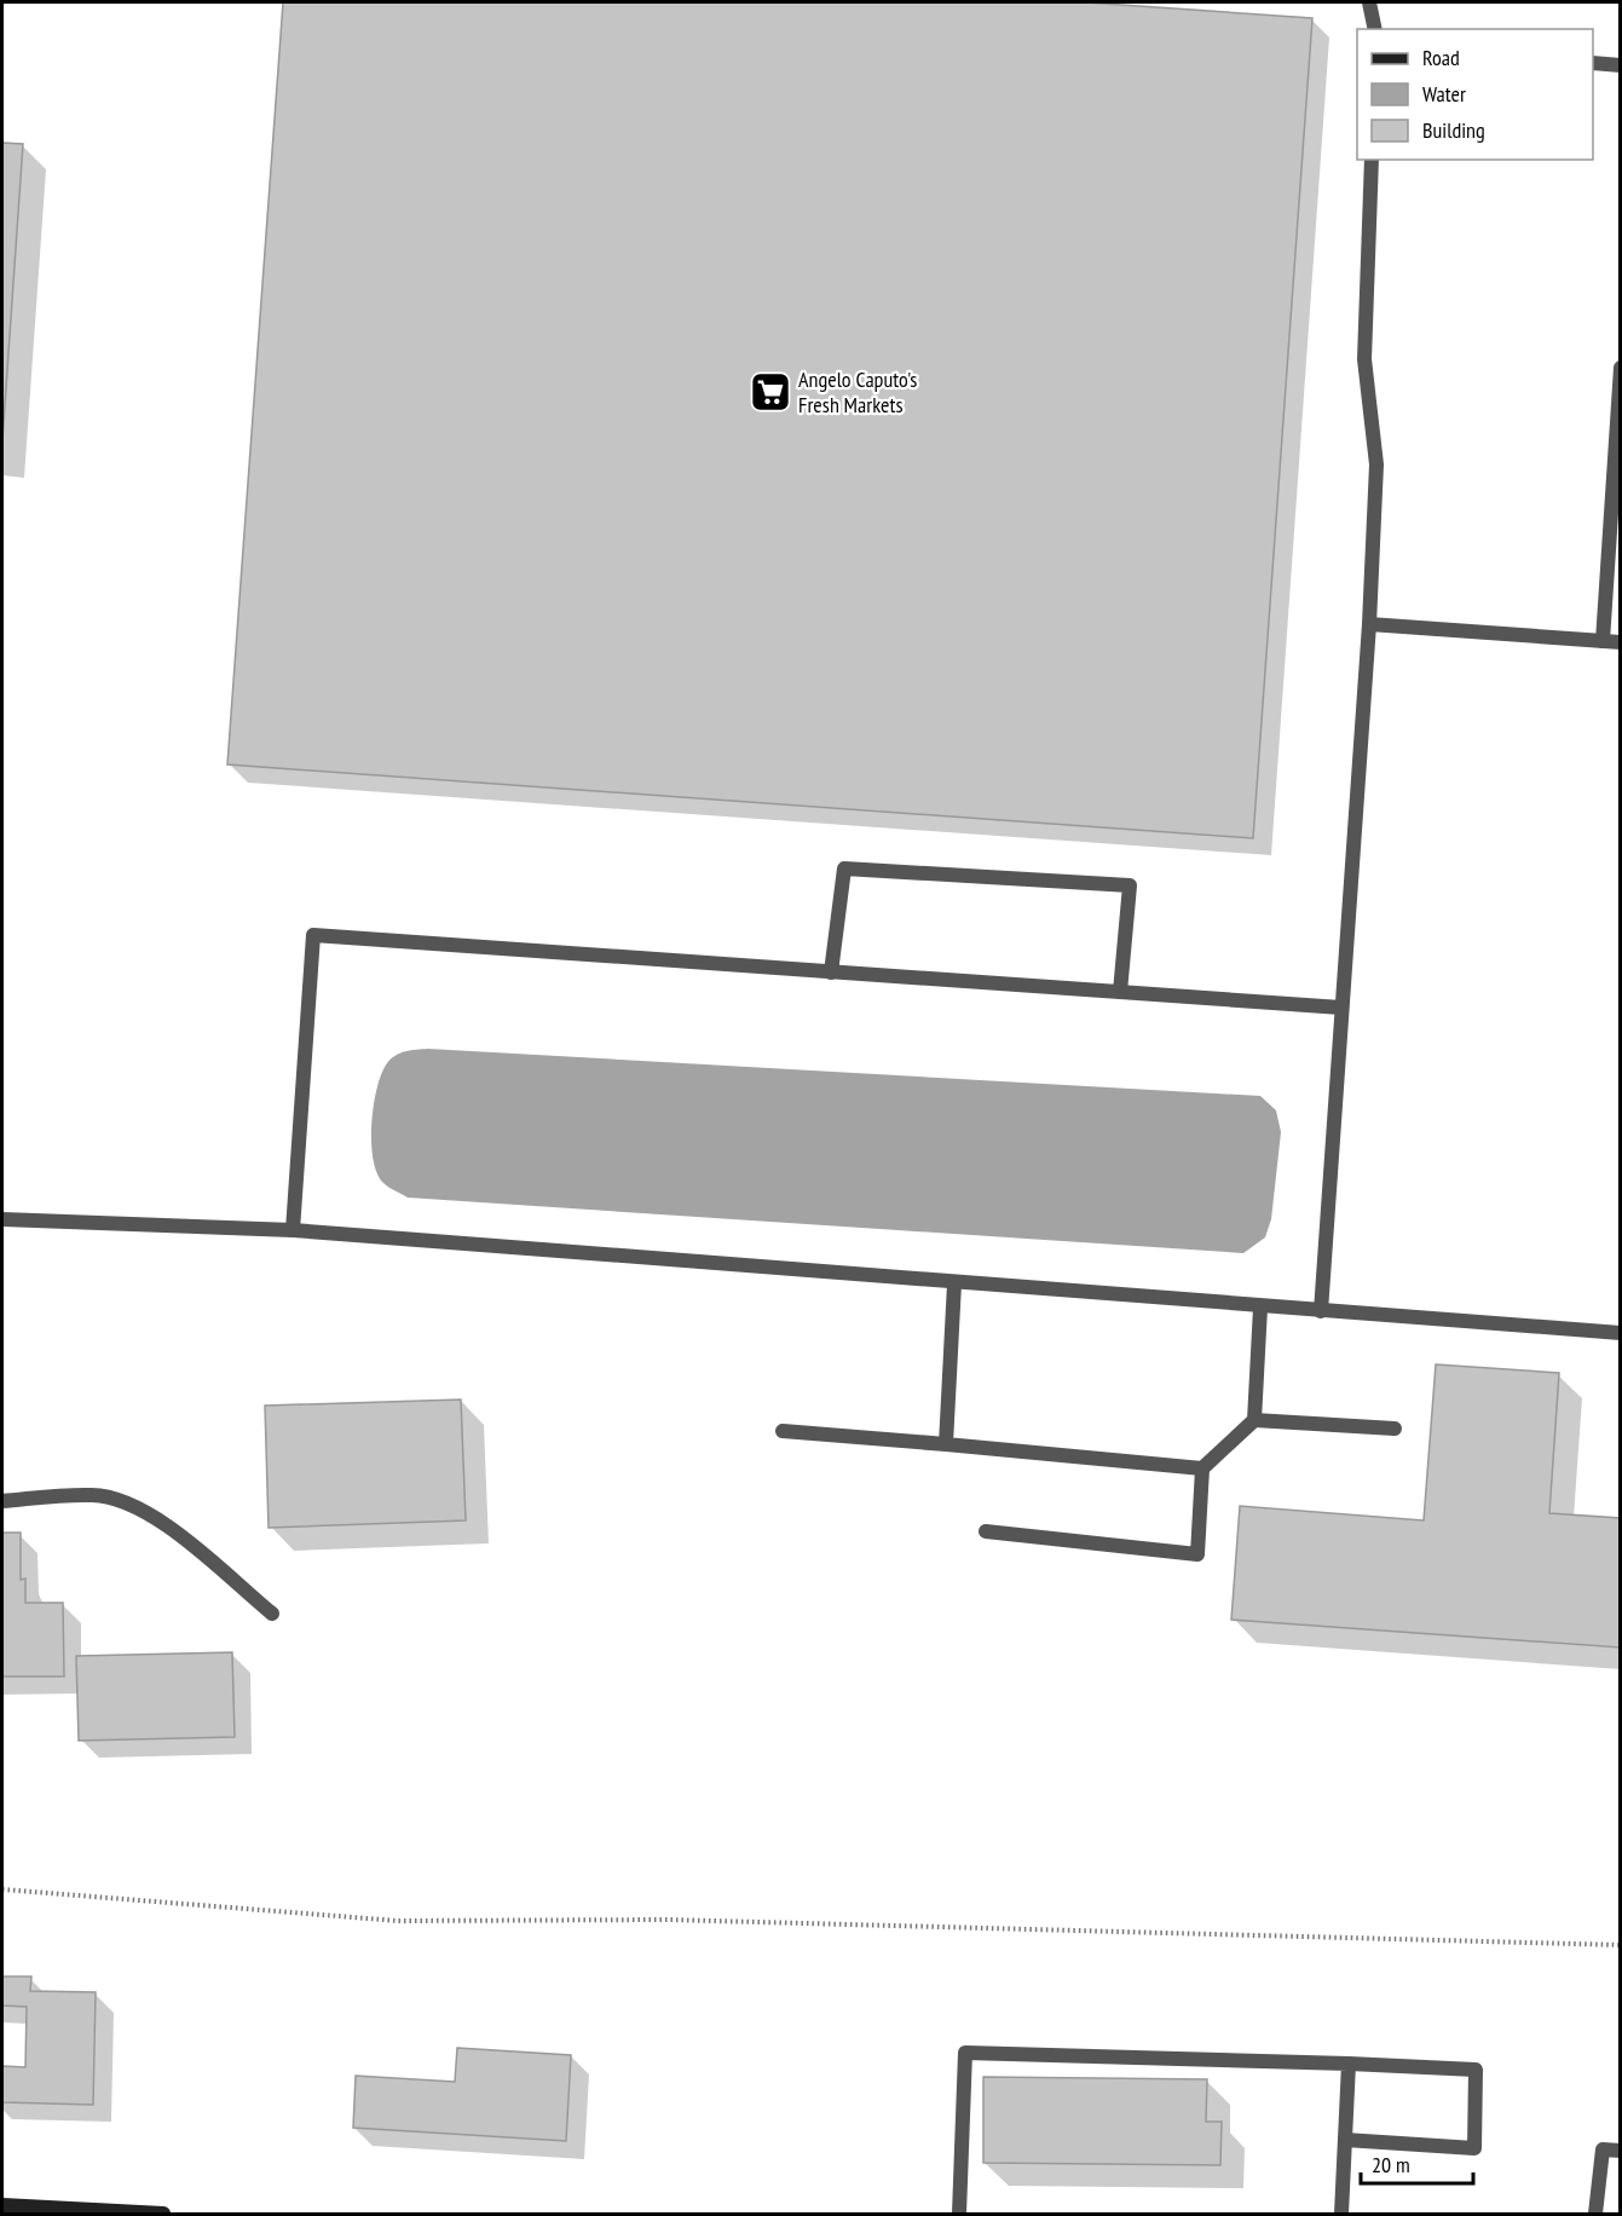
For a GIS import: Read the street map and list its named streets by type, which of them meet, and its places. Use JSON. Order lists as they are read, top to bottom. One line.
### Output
{"places":{"supermarket":["Angelo Caputo's Fresh Markets"]},"legend":["Road","Water","Building"],"scale_bar":"20 m"}
